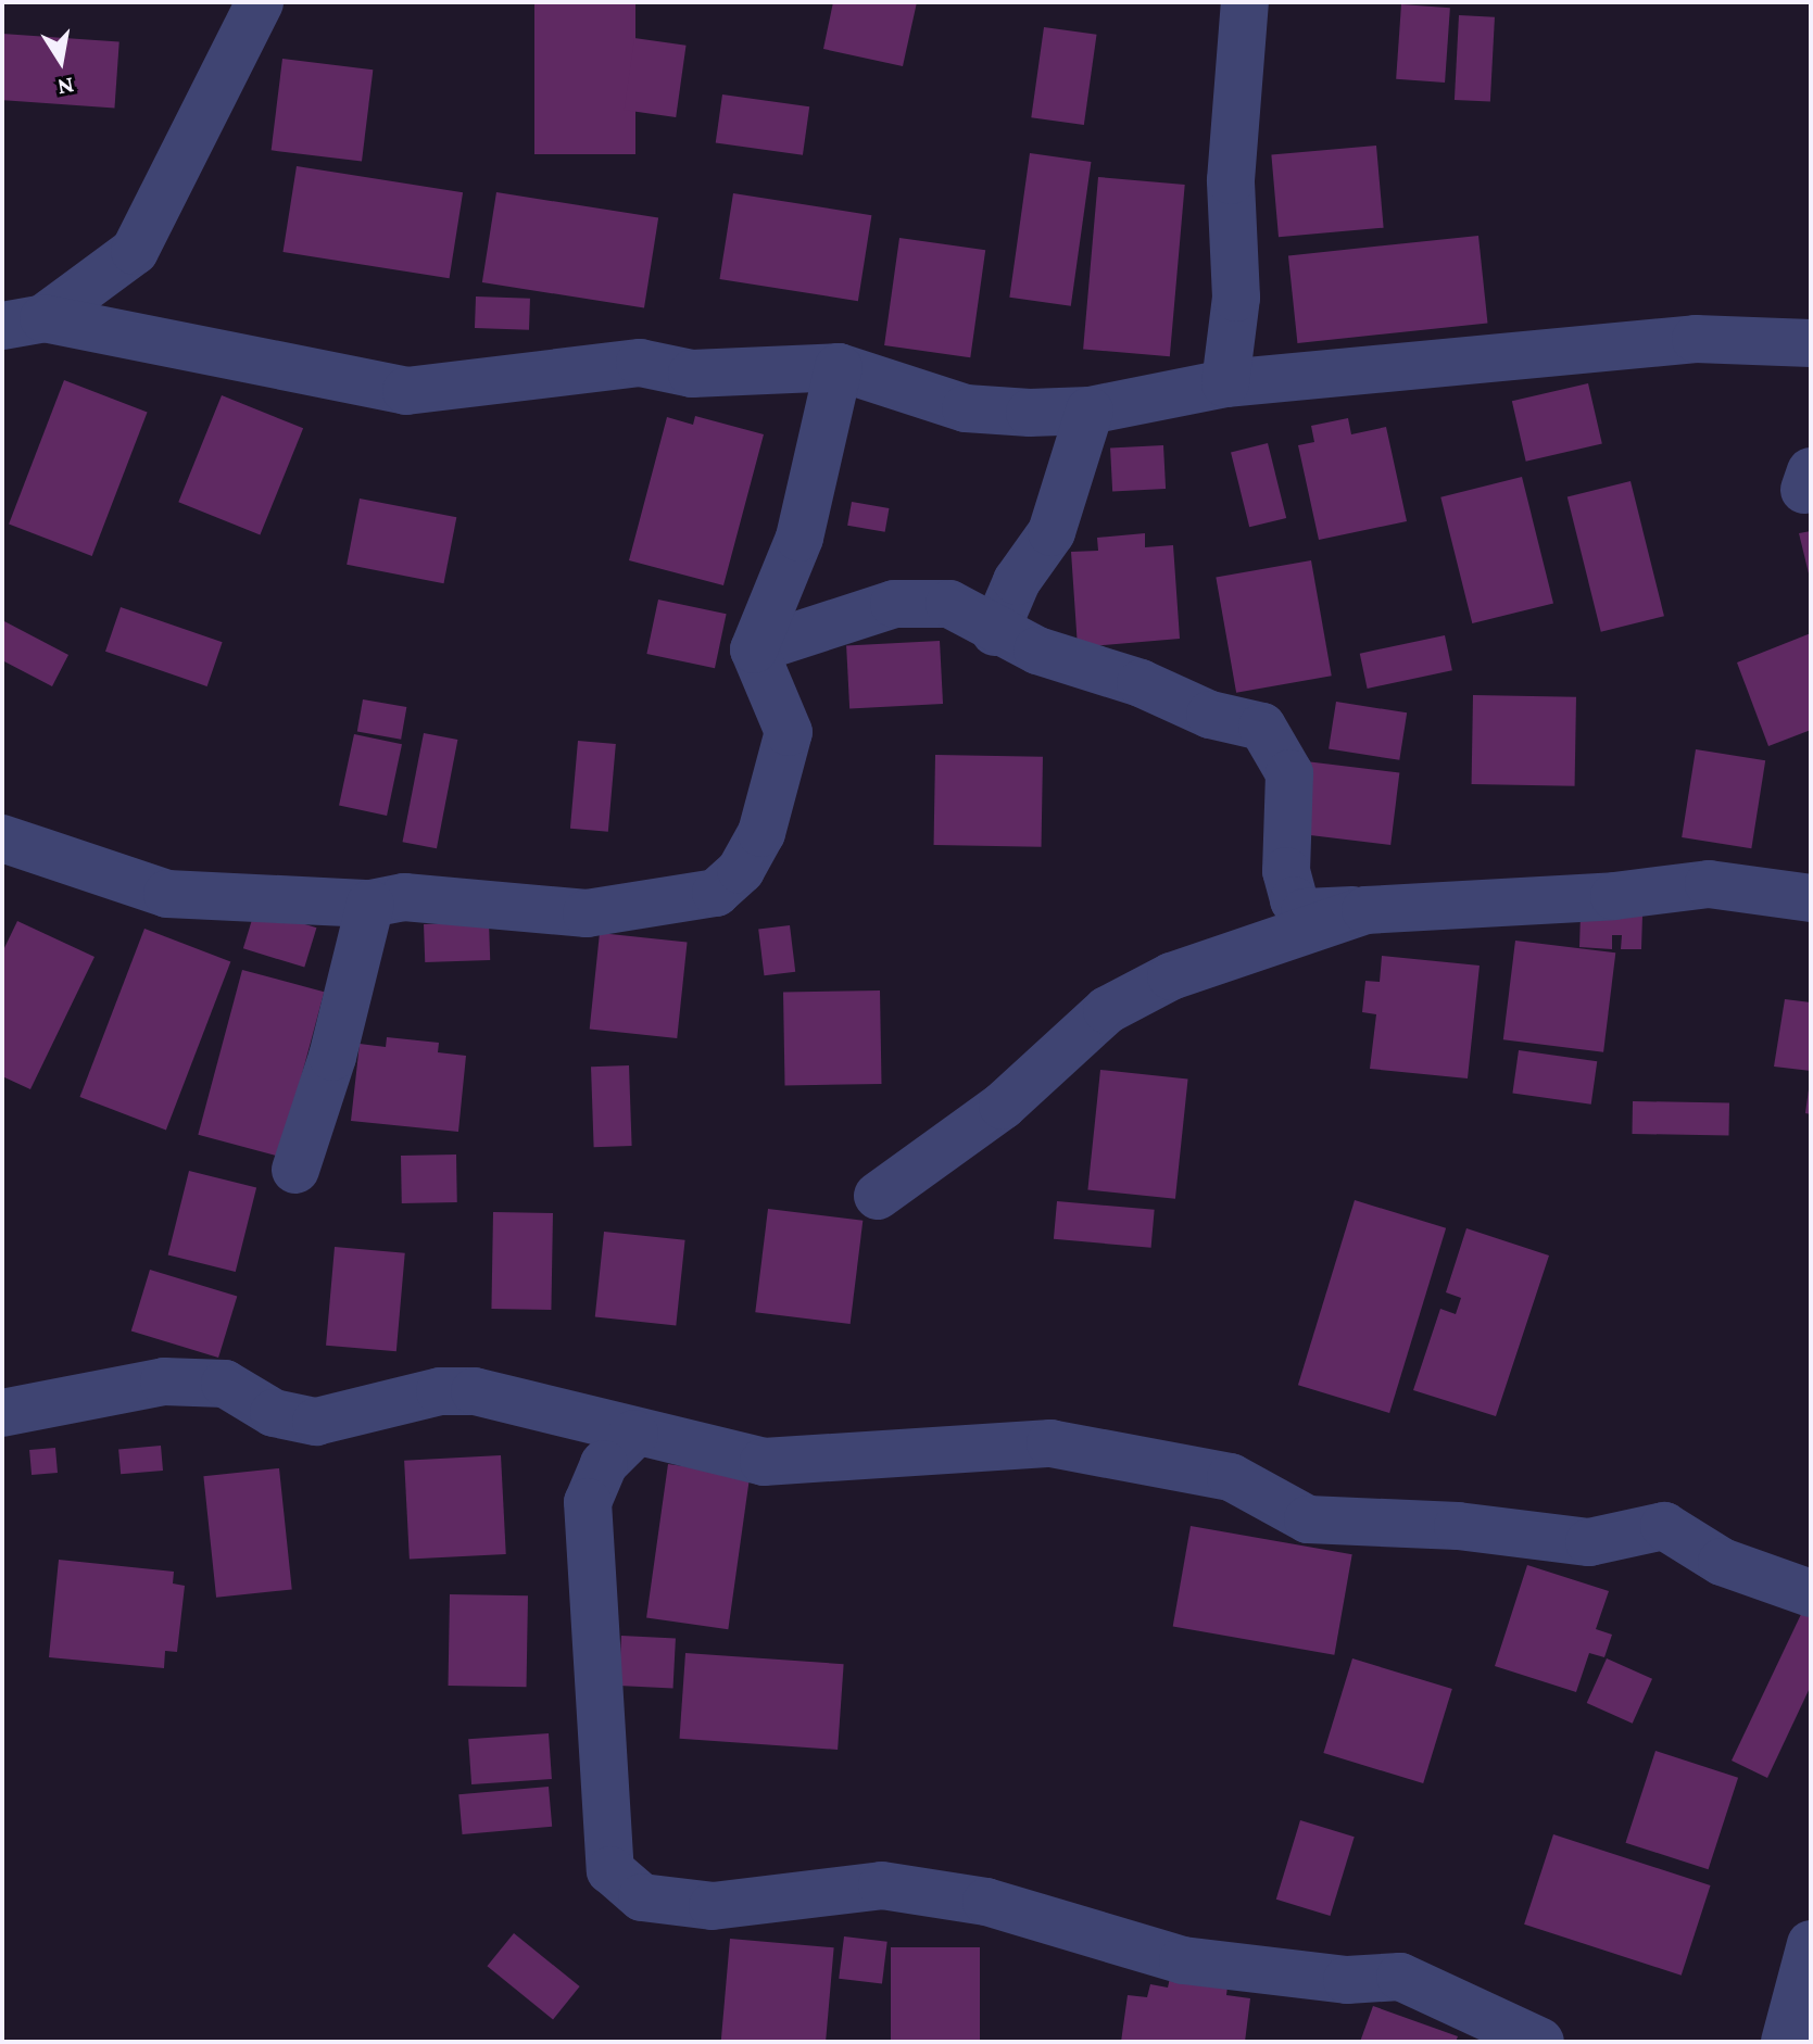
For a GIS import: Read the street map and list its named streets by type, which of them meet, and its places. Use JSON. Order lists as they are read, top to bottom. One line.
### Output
{"north":"bottom"}
